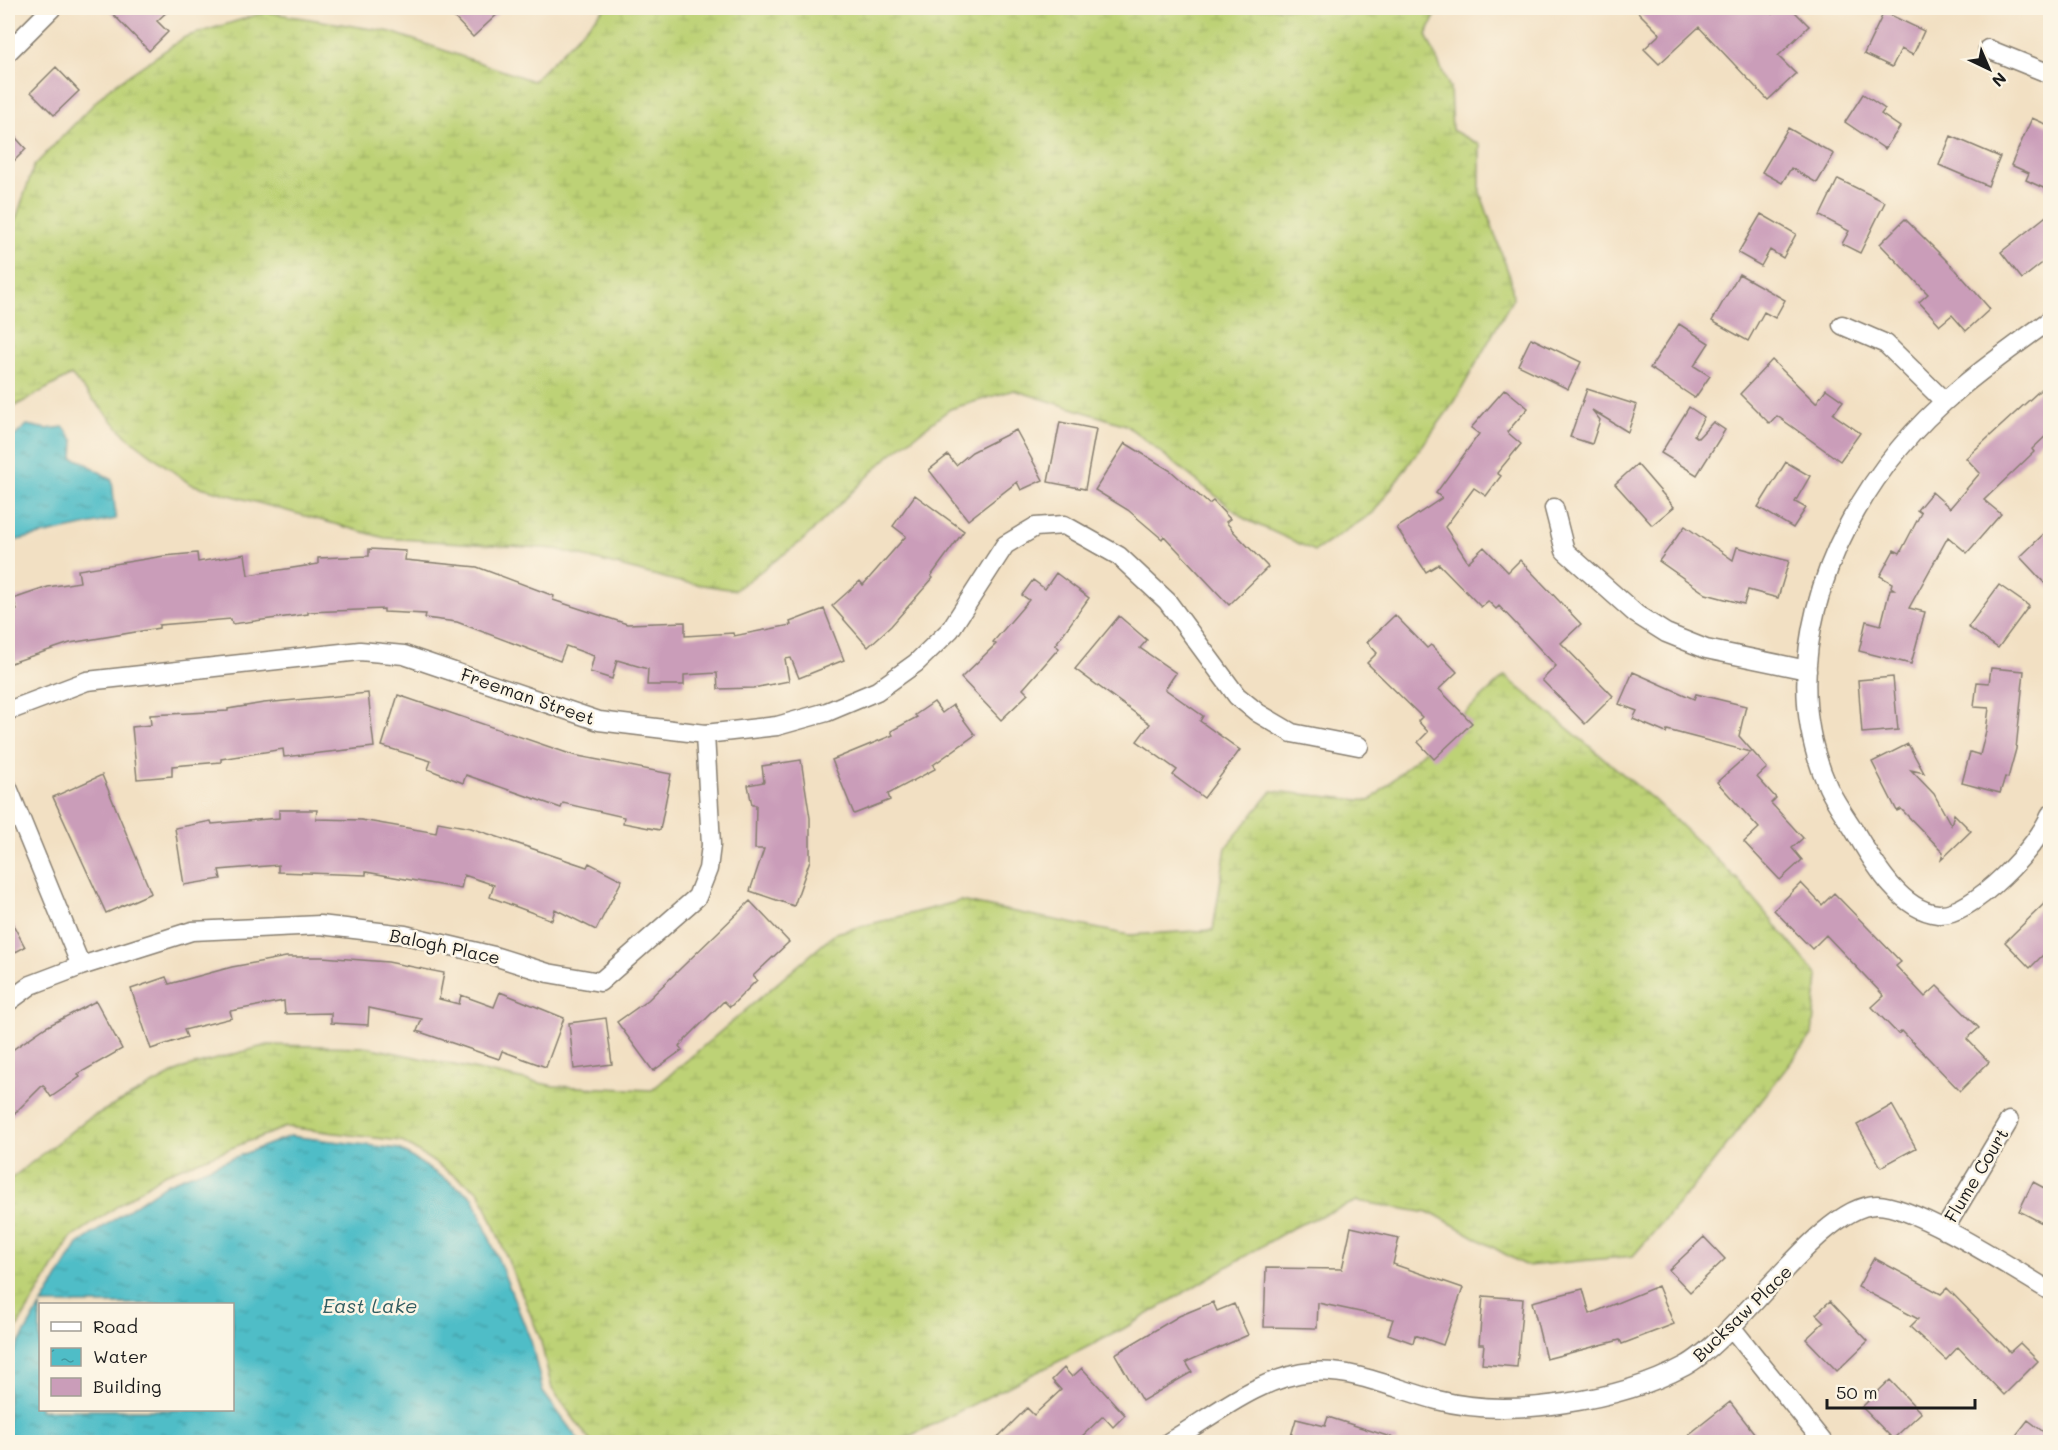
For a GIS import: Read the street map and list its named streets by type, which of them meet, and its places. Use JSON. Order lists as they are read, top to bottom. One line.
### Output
{"streets":{"street":["Freeman Street","Balogh Place","Flume Court","Bucksaw Place"]},"crossings":[["Freeman Street","Balogh Place"],["Flume Court","Bucksaw Place"]],"water":["East Lake"],"legend":["Road","Water","Building"],"scale_bar":"50 m","north":"bottom right"}
